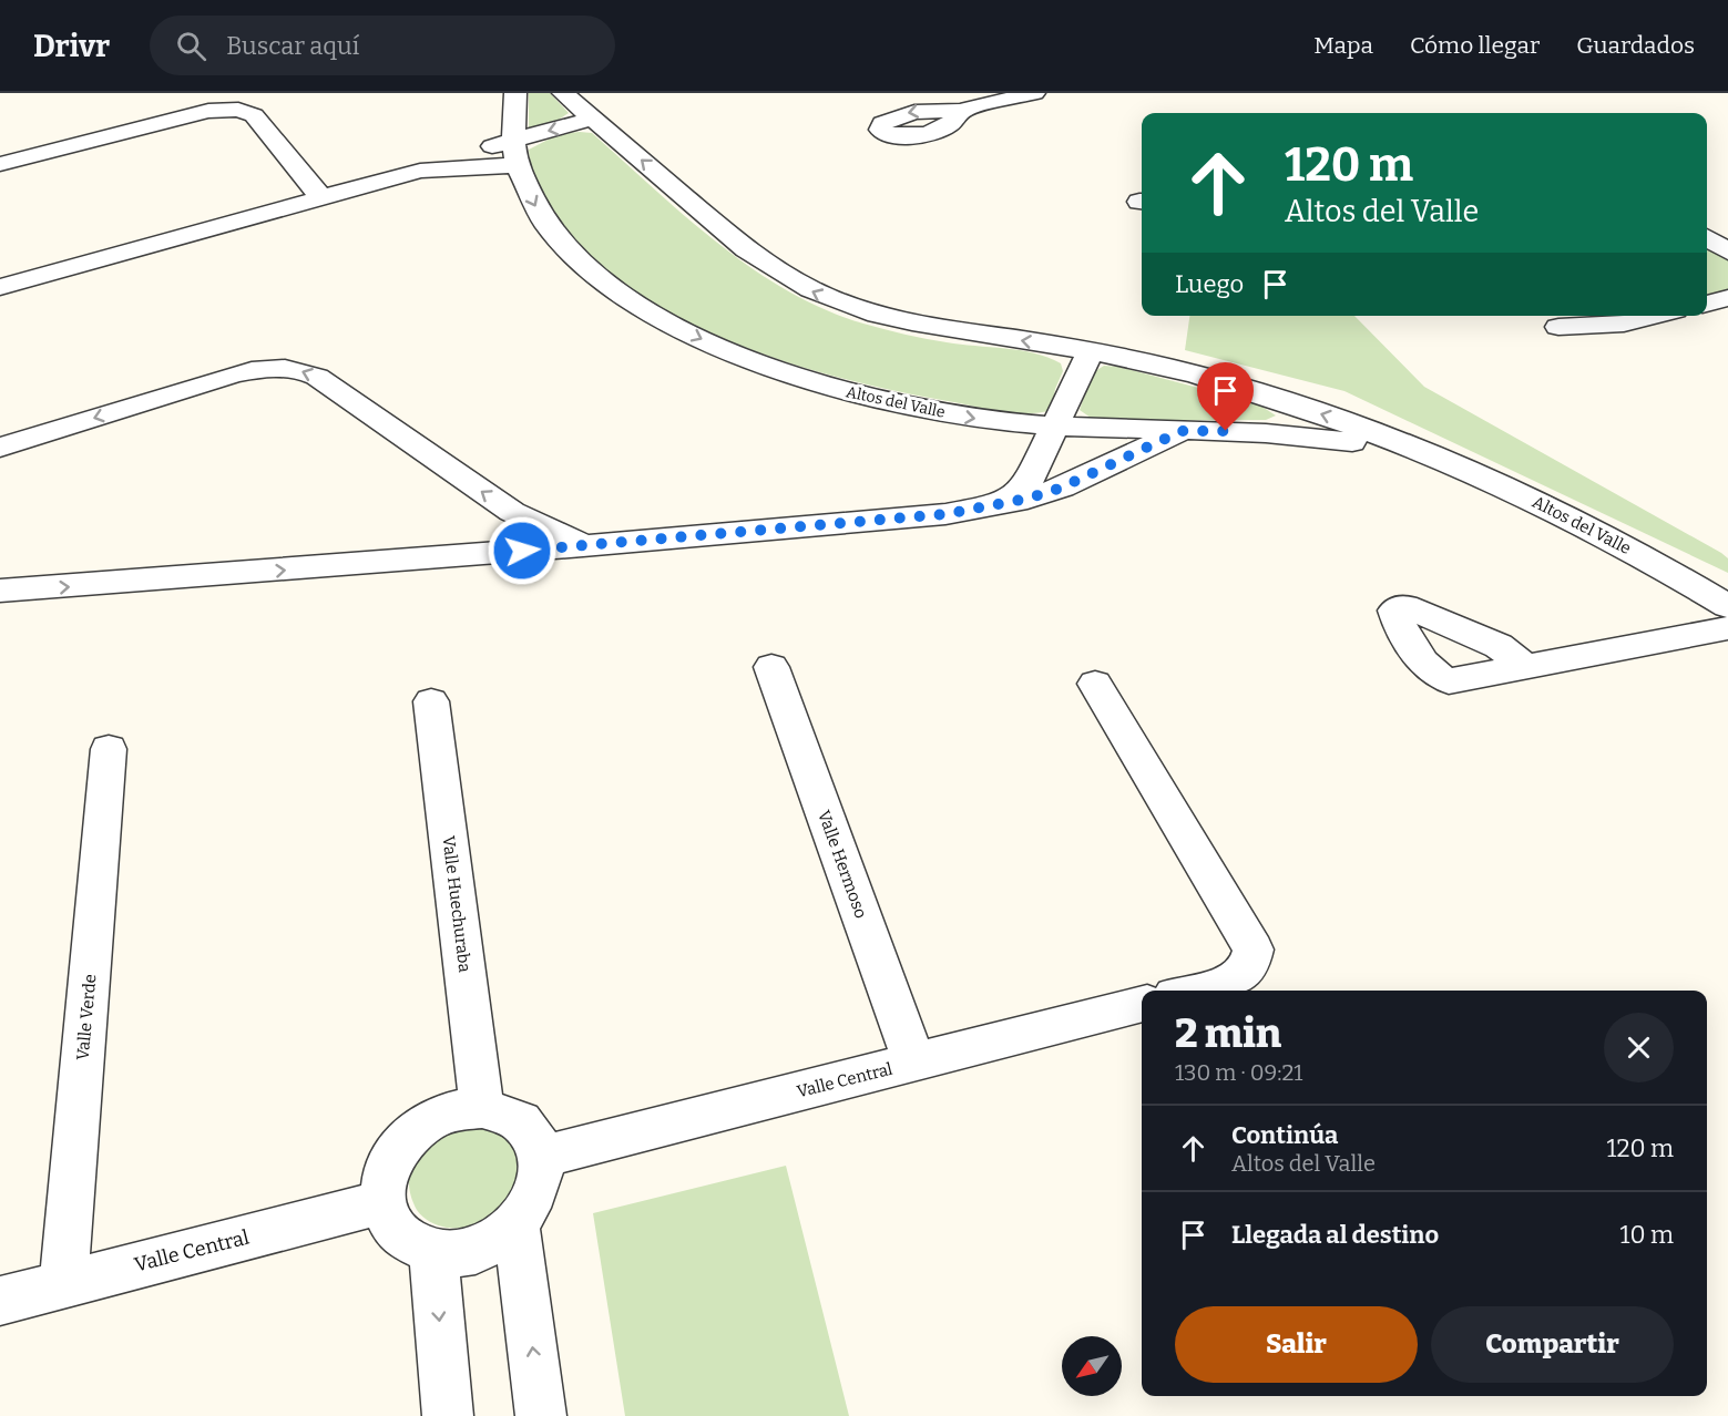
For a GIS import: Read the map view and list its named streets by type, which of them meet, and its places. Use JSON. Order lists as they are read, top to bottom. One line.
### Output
{"streets":{"street":["Altos del Valle","Valle Hermoso","Valle Huechuraba","Valle Verde","Valle Central"]},"crossings":[["Valle Hermoso","Valle Central"],["Valle Huechuraba","Valle Central"],["Valle Verde","Valle Central"]],"north":"bottom left","page":{"header":"Drivr","search":"Buscar aquí","nav":["Mapa","Cómo llegar","Guardados"],"turn":["120 m","Altos del Valle"],"then":"Luego","heading":["2 min","130 m · 09:21"],"list":[{"name":"Continúa","note":"Altos del Valle","value":"120 m"},{"name":"Llegada al destino","value":"10 m"}],"buttons":["Salir","Compartir"]}}
